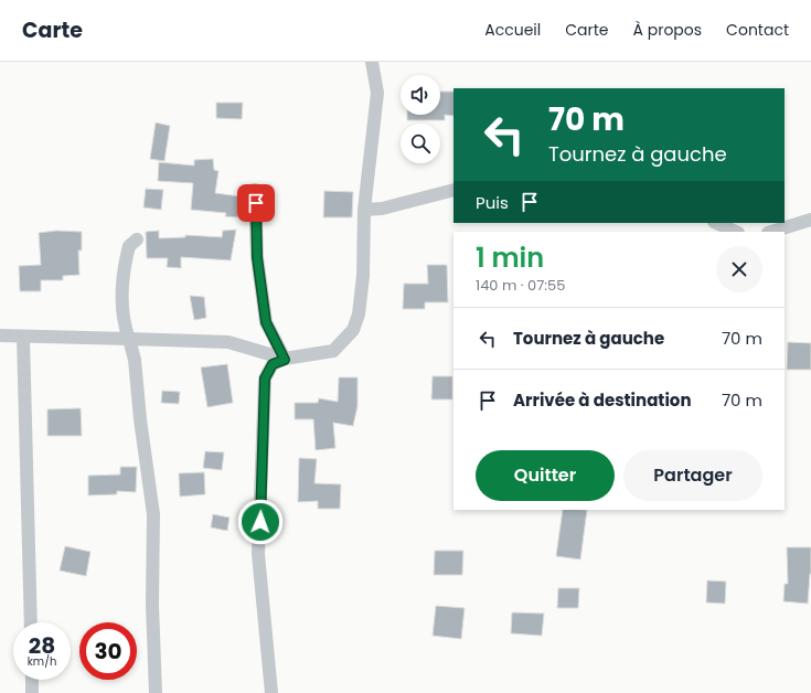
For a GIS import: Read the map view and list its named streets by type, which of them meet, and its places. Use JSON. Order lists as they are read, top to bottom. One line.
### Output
{"page":{"header":"Carte","nav":["Accueil","Carte","À propos","Contact"],"turn":["70 m","Tournez à gauche"],"then":"Puis","heading":["1 min","140 m · 07:55"],"list":[{"name":"Tournez à gauche","value":"70 m"},{"name":"Arrivée à destination","value":"70 m"}],"buttons":["Quitter","Partager"],"speed":"28 km/h","limit":"30"}}
